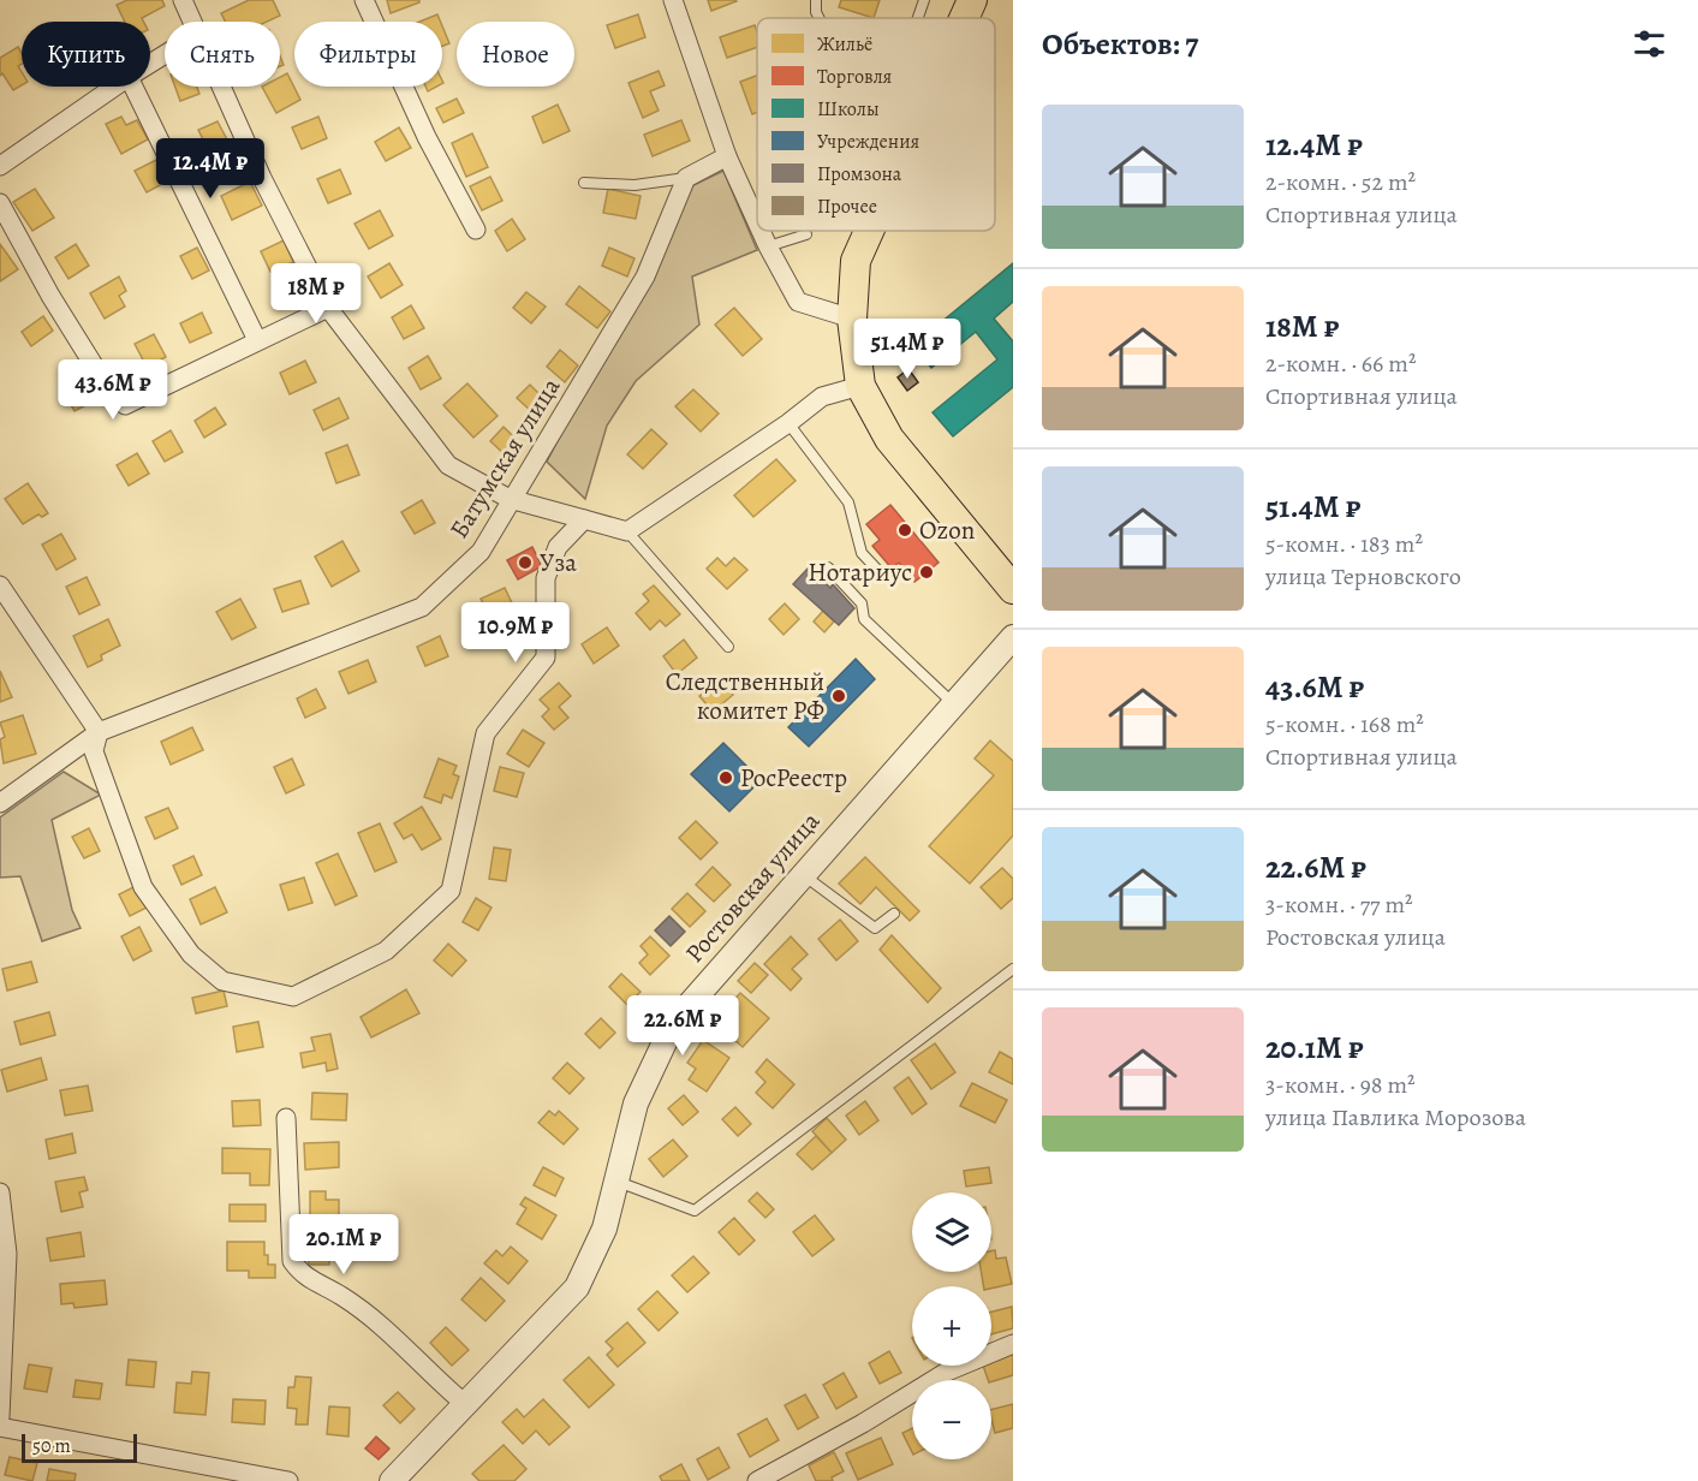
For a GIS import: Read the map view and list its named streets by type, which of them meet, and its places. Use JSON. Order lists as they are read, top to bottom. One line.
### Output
{"streets":{"street":["Батумская улица","Ростовская улица"]},"places":["Ozon","Уза","Нотариус","Следственный комитет РФ","РосРеестр"],"legend":["Жильё","Торговля","Школы","Учреждения","Промзона","Прочее"],"scale_bar":"50 m","page":{"heading":"Объектов: 7","chip":["Купить","Снять","Фильтры","Новое"],"list":[{"name":"12.4M ₽","note":"2-комн. · 52 m² · Спортивная улица"},{"name":"18M ₽","note":"2-комн. · 66 m² · Спортивная улица"},{"name":"51.4M ₽","note":"5-комн. · 183 m² · улица Терновского"},{"name":"43.6M ₽","note":"5-комн. · 168 m² · Спортивная улица"},{"name":"22.6M ₽","note":"3-комн. · 77 m² · Ростовская улица"},{"name":"20.1M ₽","note":"3-комн. · 98 m² · улица Павлика Морозова"}],"price":["12.4M ₽","18M ₽","51.4M ₽","43.6M ₽","10.9M ₽","22.6M ₽","20.1M ₽"],"map_buttons":["+","−"],"scale":"50 m"}}
